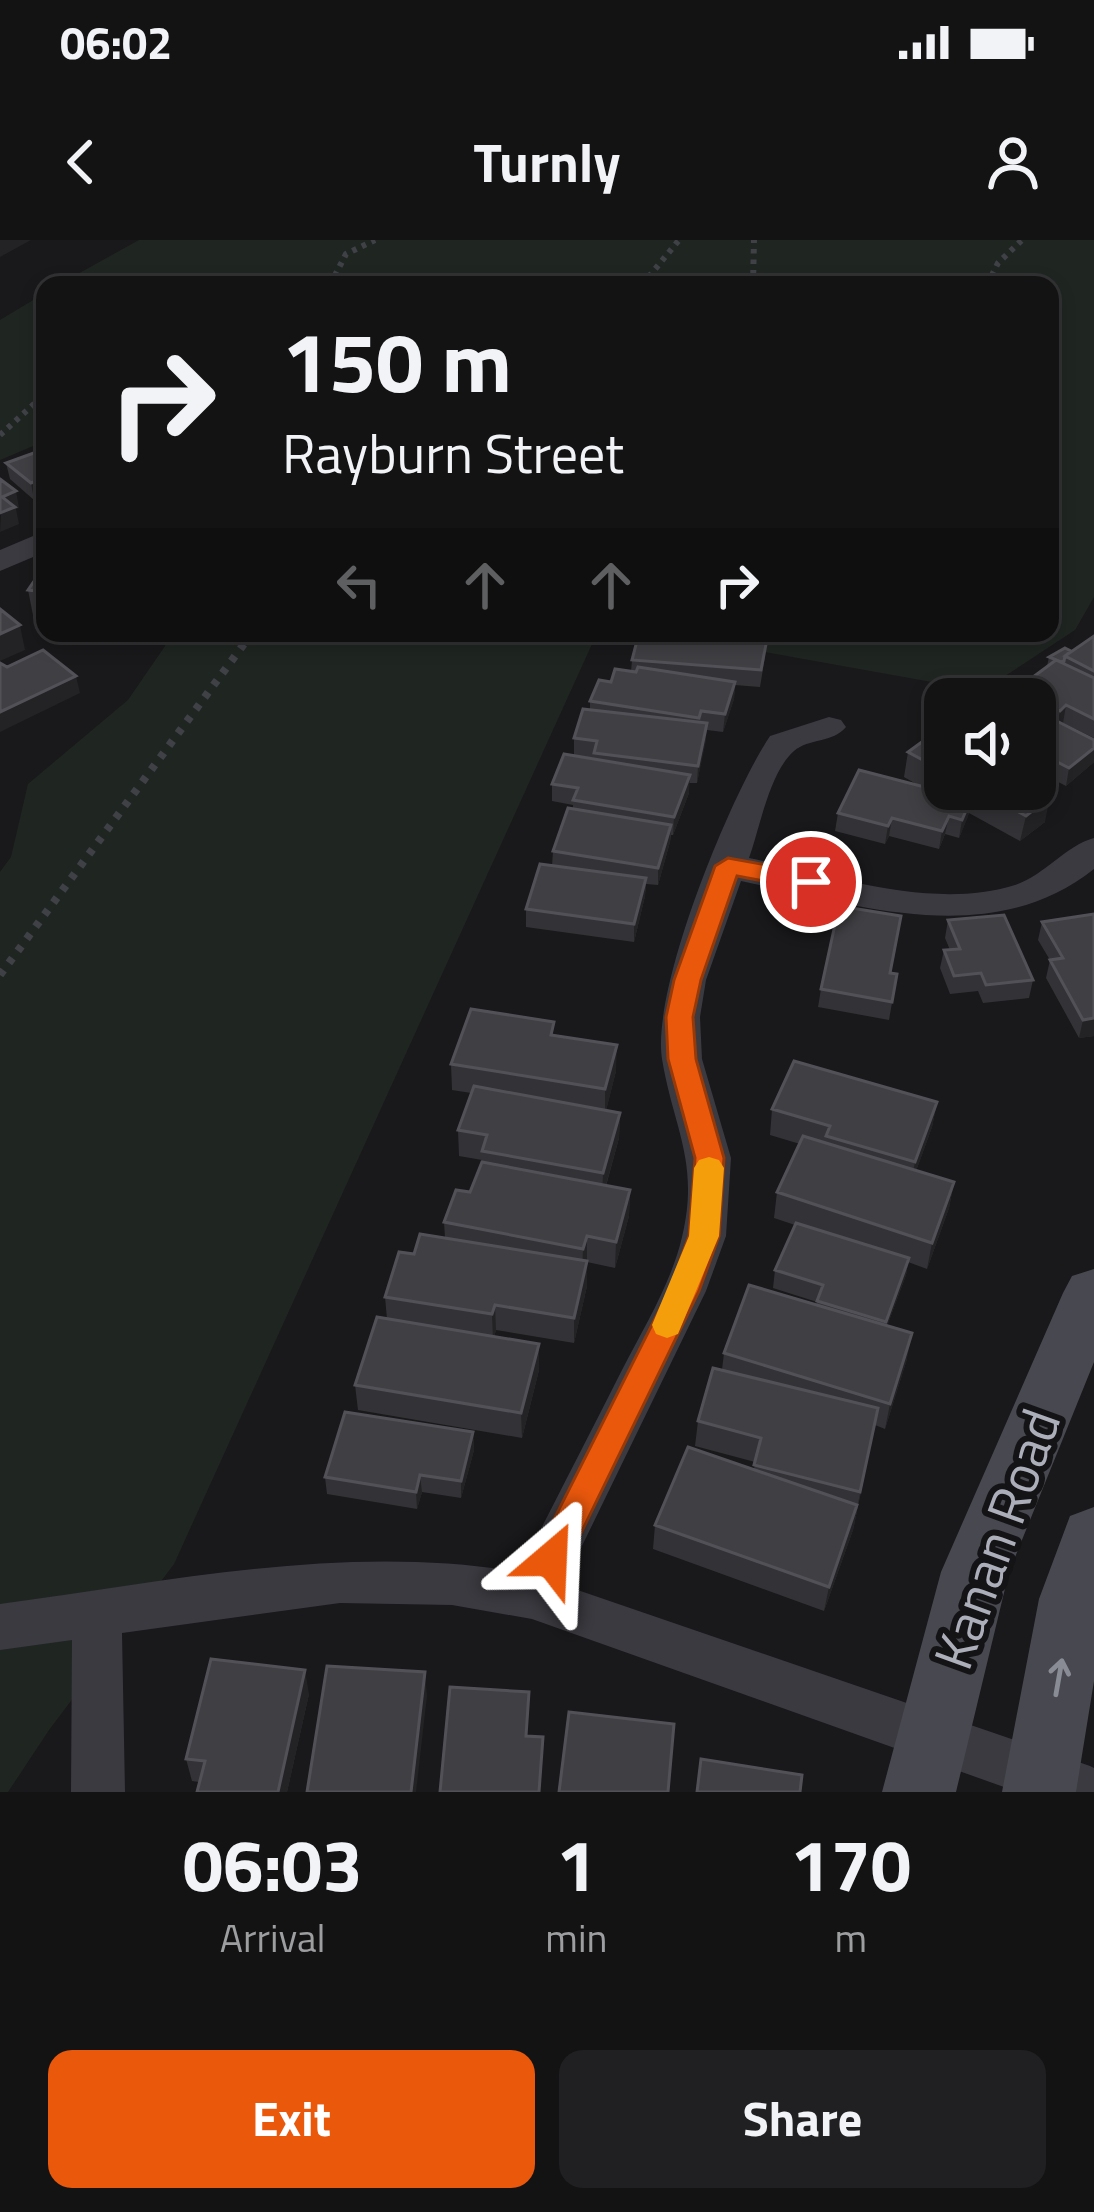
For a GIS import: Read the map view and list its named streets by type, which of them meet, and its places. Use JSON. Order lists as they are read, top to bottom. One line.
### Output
{"streets":{"main road":["Kanan Road"]},"page":{"status":"06:02","header":"Turnly","turn":["150 m","Rayburn Street"],"eta":["06:03","Arrival","1","min","170","m"],"buttons":["Exit","Share"]}}
